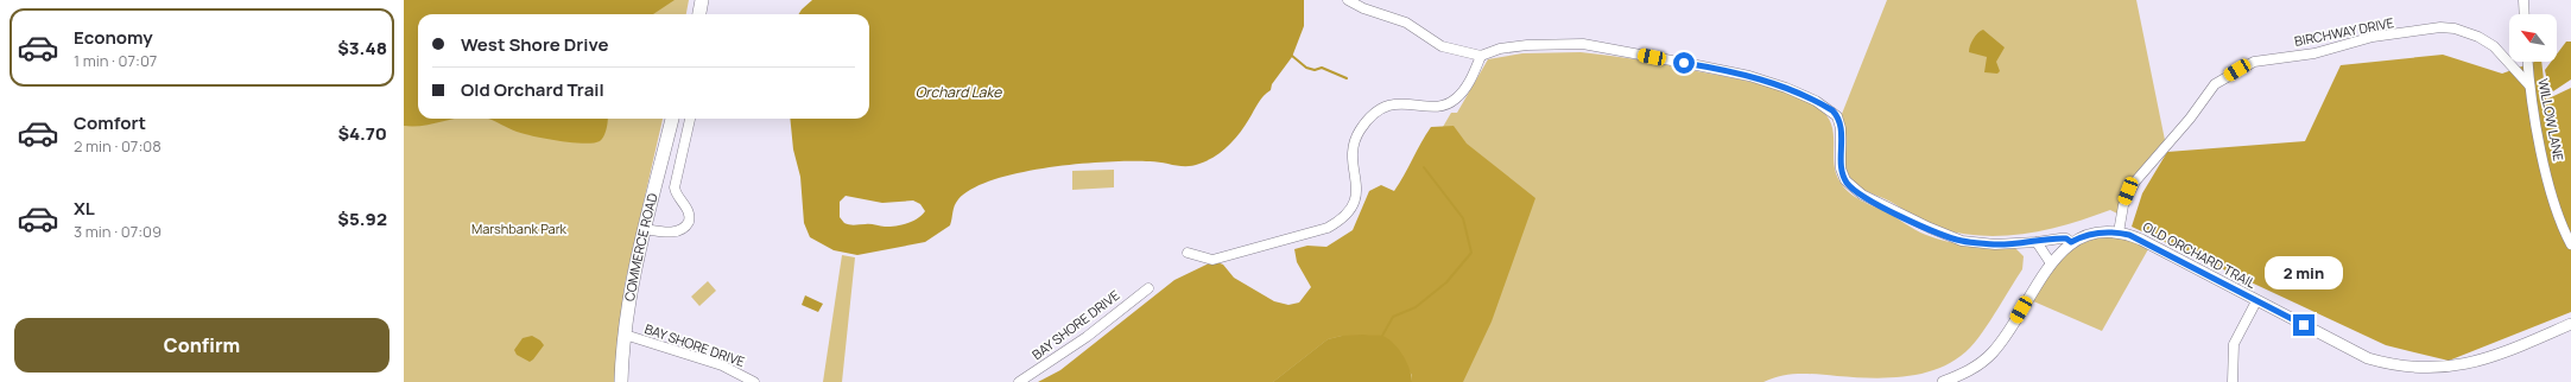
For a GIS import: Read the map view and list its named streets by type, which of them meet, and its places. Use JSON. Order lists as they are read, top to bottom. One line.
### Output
{"streets":{"main road":["COMMERCE ROAD"],"street":["BIRCHWAY DRIVE","WILLOW LANE","OLD ORCHARD TRAIL","BAY SHORE DRIVE"]},"crossings":[["BIRCHWAY DRIVE","WILLOW LANE"],["BIRCHWAY DRIVE","OLD ORCHARD TRAIL"],["COMMERCE ROAD","BAY SHORE DRIVE"]],"water":["Orchard Lake"],"parks":["Marshbank Park"],"north":"top left","page":{"list":[{"name":"Economy","note":"1 min · 07:07","value":"$3.48"},{"name":"Comfort","note":"2 min · 07:08","value":"$4.70"},{"name":"XL","note":"3 min · 07:09","value":"$5.92"}],"banner":["West Shore Drive","Old Orchard Trail"],"bubble":"2 min","buttons":"Confirm"}}
